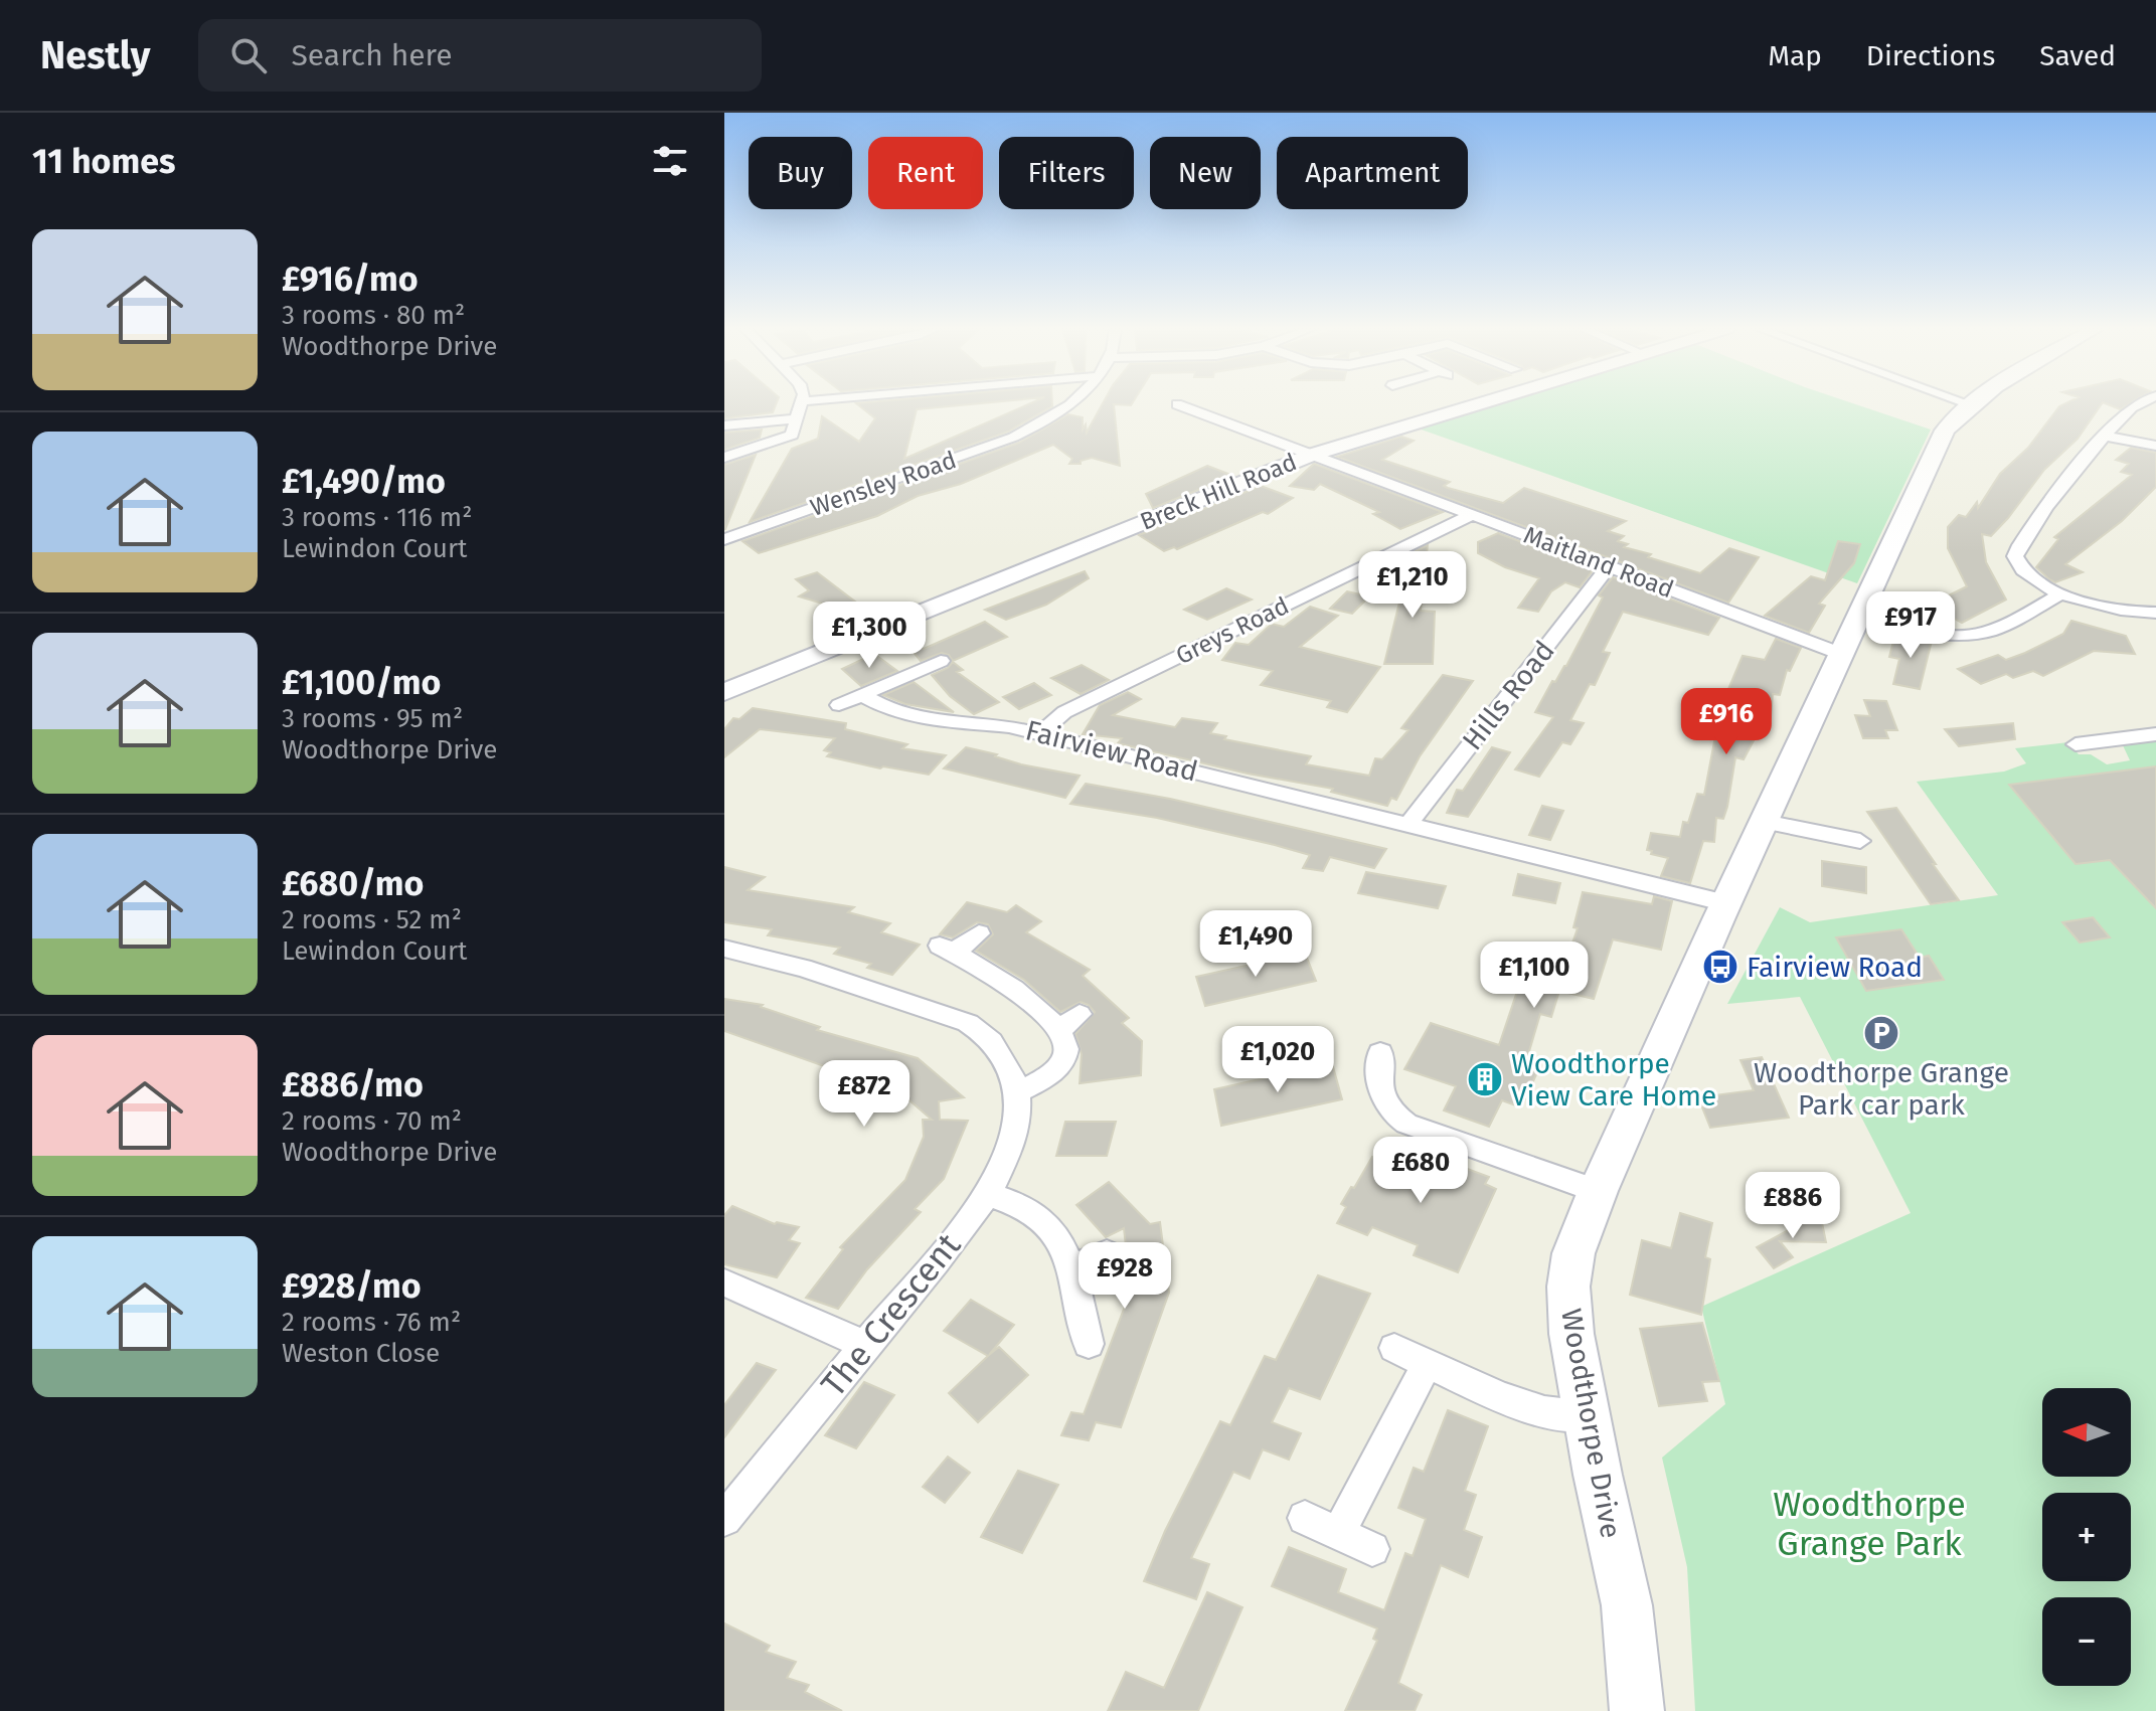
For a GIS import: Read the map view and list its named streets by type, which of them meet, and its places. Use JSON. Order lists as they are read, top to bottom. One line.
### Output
{"streets":{"street":["Wensley Road","Breck Hill Road","Maitland Road","Greys Road","Hills Road","Fairview Road","The Crescent","Woodthorpe Drive"]},"crossings":[["Breck Hill Road","Maitland Road"],["Maitland Road","Greys Road"],["Maitland Road","Hills Road"],["Maitland Road","Woodthorpe Drive"],["Greys Road","Fairview Road"],["Hills Road","Fairview Road"],["Fairview Road","Woodthorpe Drive"]],"parks":["Woodthorpe Grange Park"],"places":{"bus stop":["Fairview Road"],"parking":["Woodthorpe Grange Park car park"],"building":["Woodthorpe View Care Home"]},"north":"left","page":{"header":"Nestly","search":"Search here","nav":["Map","Directions","Saved"],"heading":"11 homes","chip":["Buy","Rent","Filters","New","Apartment"],"list":[{"name":"£916/mo","note":"3 rooms · 80 m² · Woodthorpe Drive"},{"name":"£1,490/mo","note":"3 rooms · 116 m² · Lewindon Court"},{"name":"£1,100/mo","note":"3 rooms · 95 m² · Woodthorpe Drive"},{"name":"£680/mo","note":"2 rooms · 52 m² · Lewindon Court"},{"name":"£886/mo","note":"2 rooms · 70 m² · Woodthorpe Drive"},{"name":"£928/mo","note":"2 rooms · 76 m² · Weston Close"}],"price":["£1,210","£917","£1,300","£916","£1,490","£1,100","£1,020","£872","£680","£886","£928"],"map_buttons":["+","−"]}}
